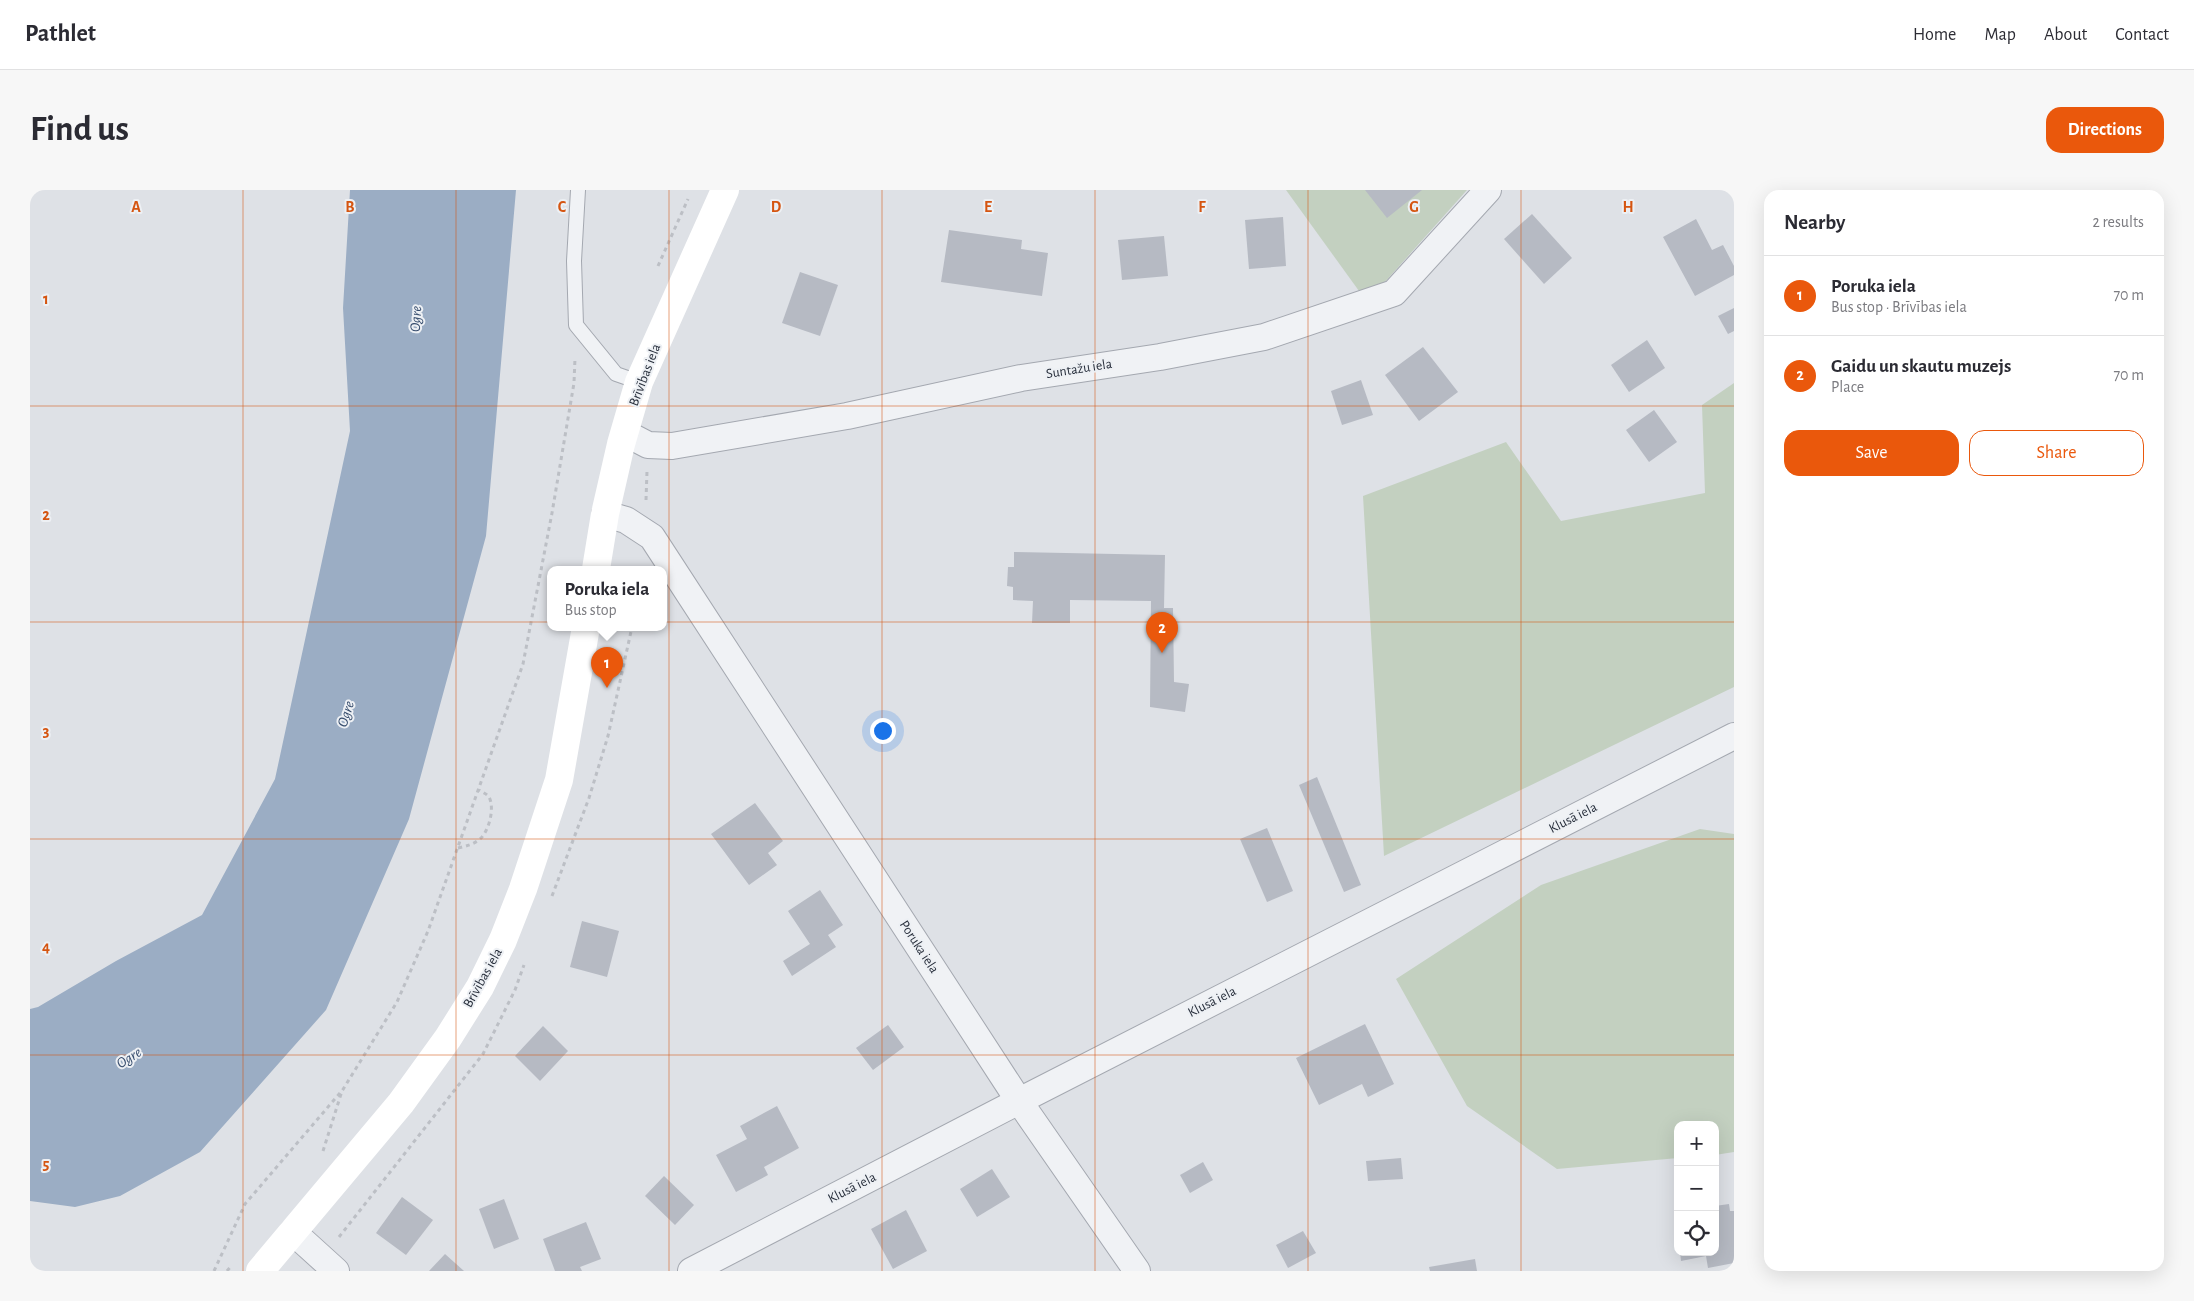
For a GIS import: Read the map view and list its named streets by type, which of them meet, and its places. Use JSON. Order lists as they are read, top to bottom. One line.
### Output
{"streets":{"main road":["Brīvības iela"],"street":["Suntažu iela","Klusā iela","Poruka iela"]},"crossings":[["Suntažu iela","Brīvības iela"],["Brīvības iela","Poruka iela"],["Klusā iela","Poruka iela"]],"water":["Ogre"],"page":{"header":"Pathlet","nav":["Home","Map","About","Contact"],"buttons":["Directions",["Save","Share"]],"title":"Find us","heading":["Nearby","2 results"],"list":[{"mark":"1","name":"Poruka iela","note":"Bus stop · Brīvības iela","value":"70 m"},{"mark":"2","name":"Gaidu un skautu muzejs","note":"Place","value":"70 m"}],"popup":["Poruka iela","Bus stop"],"pins":["2","1"],"map_buttons":["+","−"]},"grid":{"columns":["A","B","C","D","E","F","G","H"],"rows":["1","2","3","4","5"]}}
